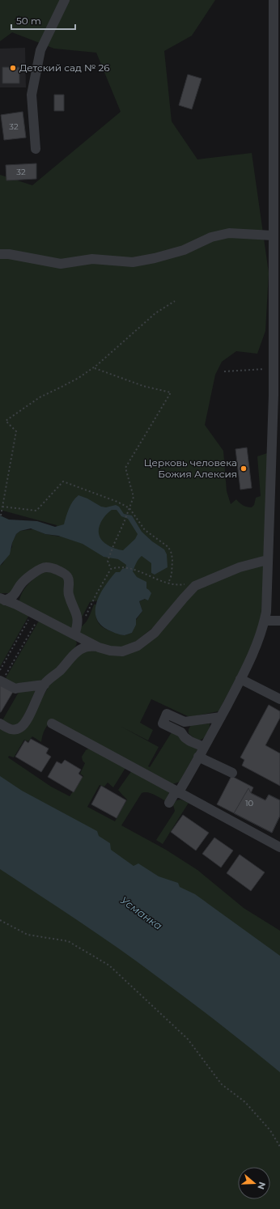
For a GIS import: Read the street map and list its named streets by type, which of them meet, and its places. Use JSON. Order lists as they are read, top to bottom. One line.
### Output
{"water":["Усманка"],"places":["Детский сад № 26","Церковь человека Божия Алексия"],"house_numbers":["32","32","10"],"scale_bar":"50 m","north":"right"}
